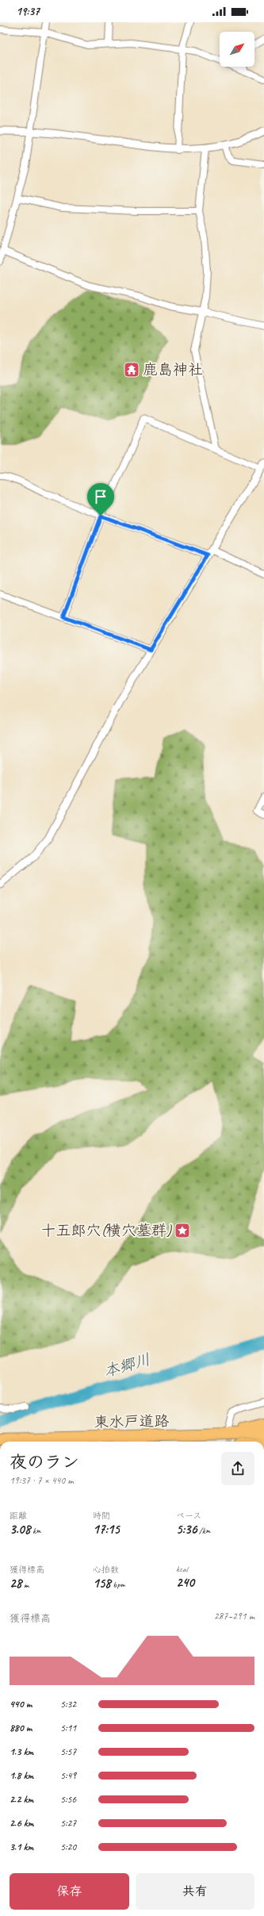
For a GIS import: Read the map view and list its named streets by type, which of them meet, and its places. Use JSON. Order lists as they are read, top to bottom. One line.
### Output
{"streets":{"highway":["東水戸道路"]},"water":["本郷川"],"places":{"temple":["鹿島神社"],"place":["十五郎穴(横穴墓群)"]},"north":"top right","page":{"status":"19:37","heading":["夜のラン","19:37 · 7 × 440 m"],"stats":[["距離","3.08 km"],["時間","17:15"],["ペース","5:36 /km"],["獲得標高","28 m"],["心拍数","158 bpm"],["kcal","240"]],"chart":["獲得標高","287–291 m"],"list":[{"name":"440 m","note":"5:32"},{"name":"880 m","note":"5:11"},{"name":"1.3 km","note":"5:57"},{"name":"1.8 km","note":"5:49"},{"name":"2.2 km","note":"5:56"},{"name":"2.6 km","note":"5:27"},{"name":"3.1 km","note":"5:20"}],"buttons":["保存","共有"]}}
